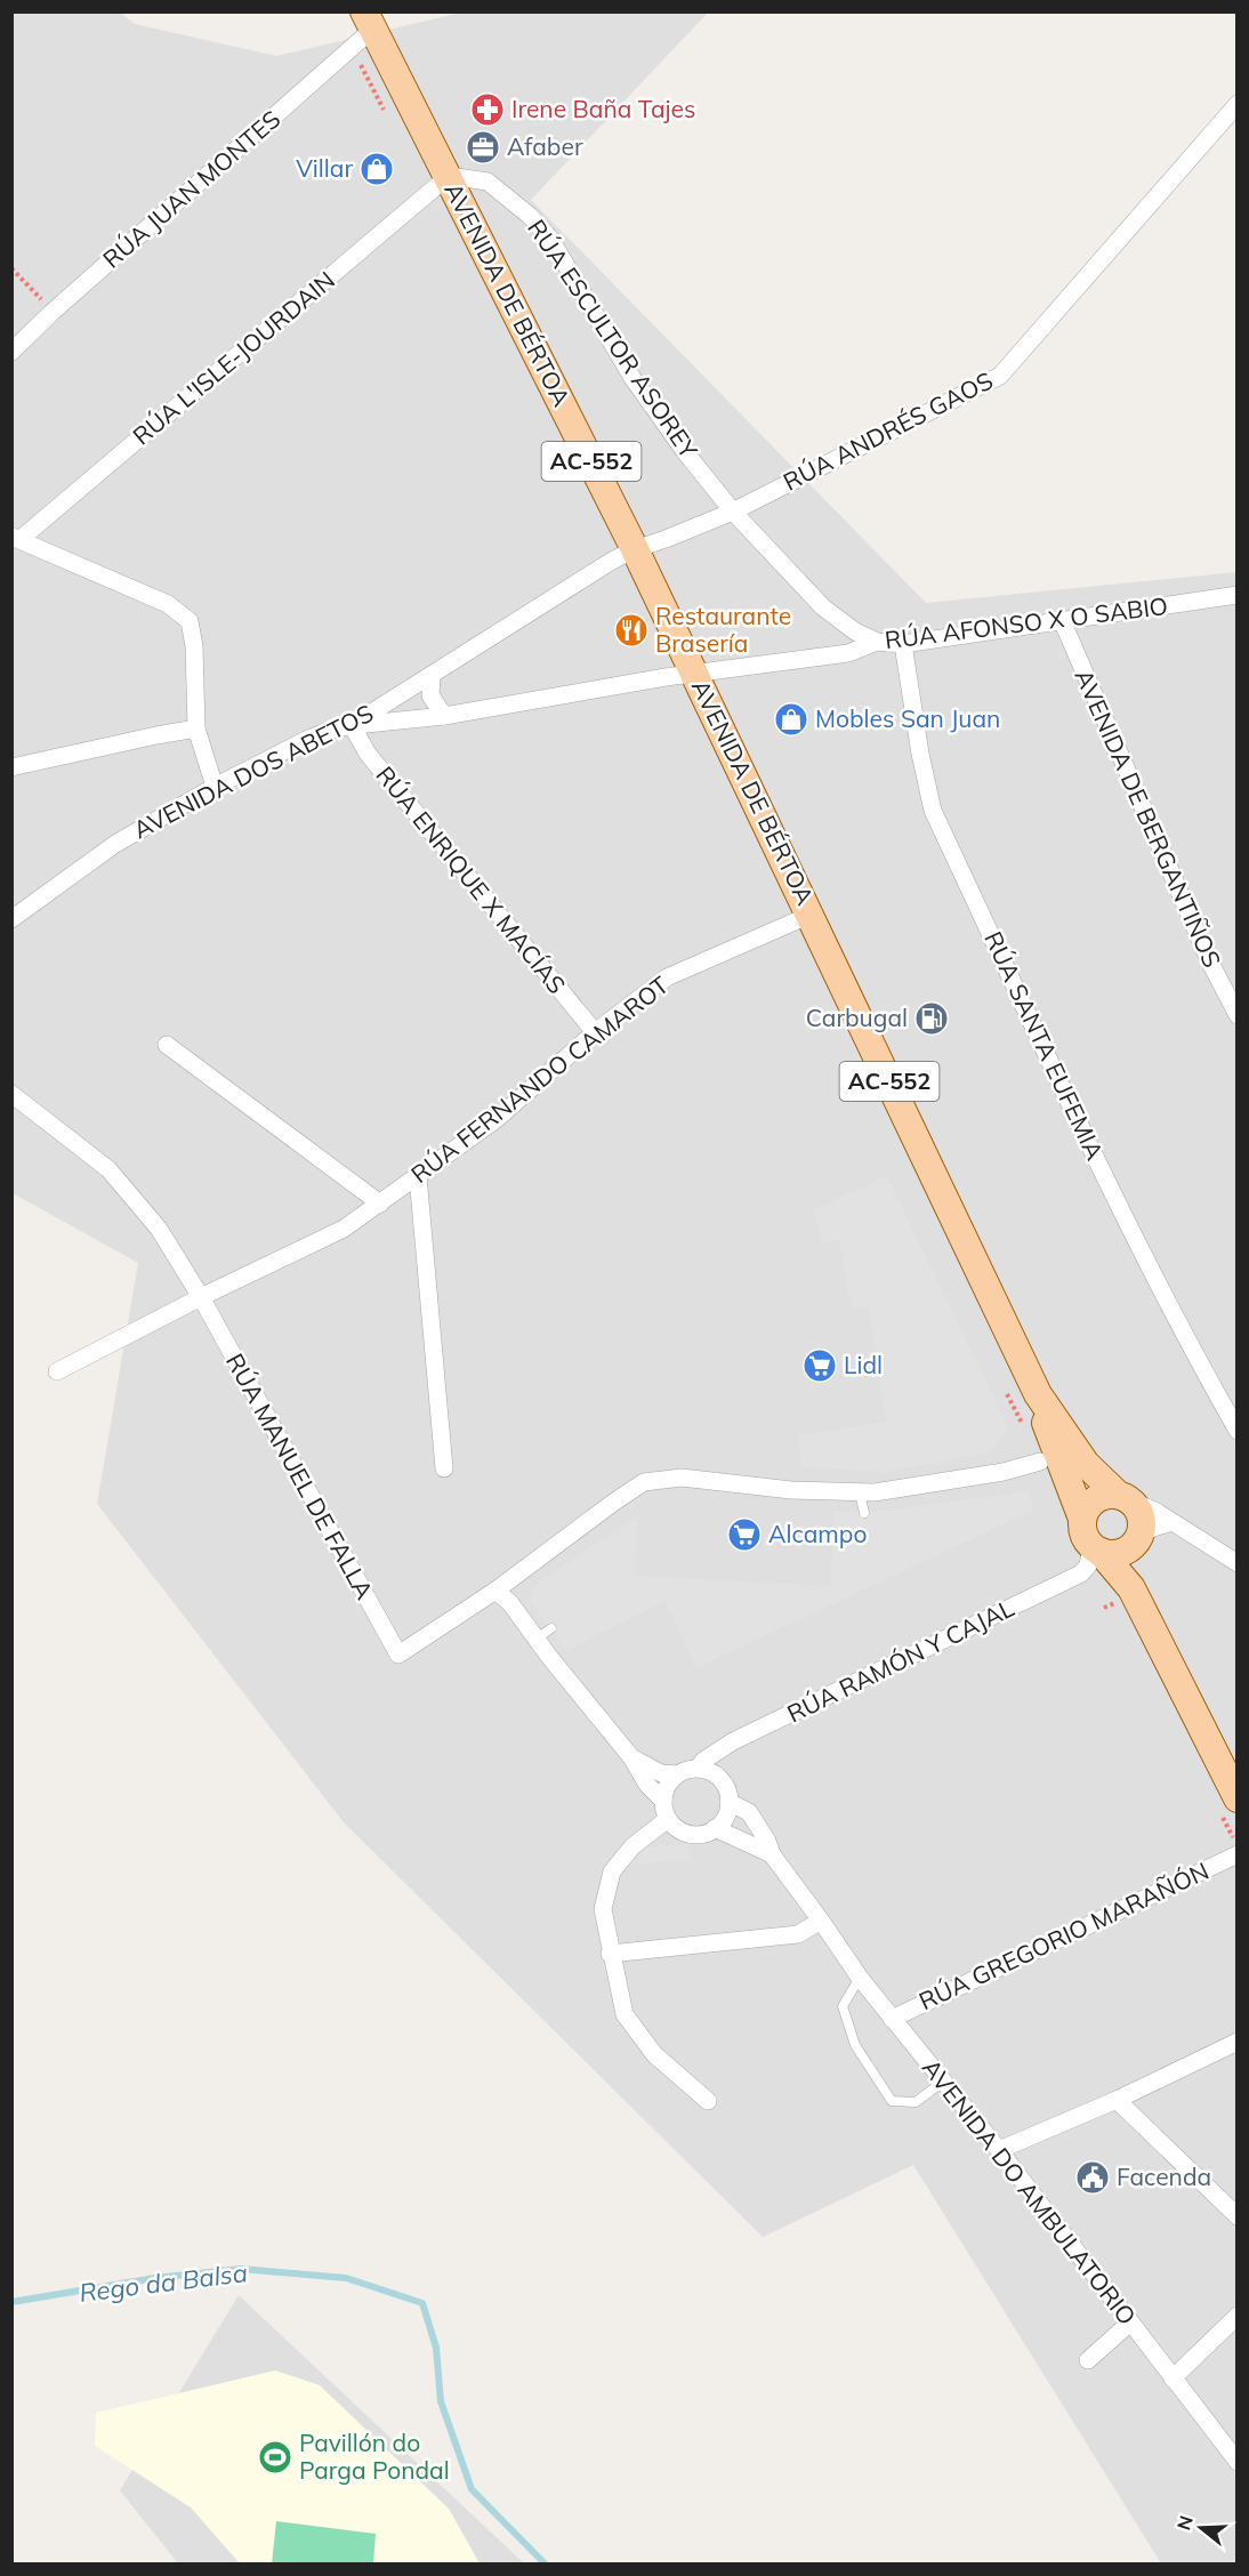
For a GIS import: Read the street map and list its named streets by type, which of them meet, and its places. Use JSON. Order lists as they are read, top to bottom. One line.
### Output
{"streets":{"main road":["AVENIDA DE BÉRTOA","AC-552"],"street":["RÚA JUAN MONTES","RÚA ESCULTOR ASOREY","RÚA L'ISLE-JOURDAIN","RÚA ANDRÉS GAOS","RÚA AFONSO X O SABIO","AVENIDA DOS ABETOS","AVENIDA DE BERGANTIÑOS","RÚA ENRIQUE X MACÍAS","RÚA SANTA EUFEMIA","RÚA FERNANDO CAMAROT","RÚA MANUEL DE FALLA","RÚA RAMÓN Y CAJAL","RÚA GREGORIO MARAÑÓN","AVENIDA DO AMBULATORIO"]},"crossings":[["RÚA JUAN MONTES","AVENIDA DE BÉRTOA"],["AVENIDA DE BÉRTOA","RÚA ESCULTOR ASOREY"],["AVENIDA DE BÉRTOA","RÚA L'ISLE-JOURDAIN"],["AVENIDA DE BÉRTOA","RÚA ANDRÉS GAOS"],["AVENIDA DE BÉRTOA","AC-552"],["AVENIDA DE BÉRTOA","RÚA AFONSO X O SABIO"],["AVENIDA DE BÉRTOA","AVENIDA DOS ABETOS"],["AVENIDA DE BÉRTOA","RÚA FERNANDO CAMAROT"],["AVENIDA DE BÉRTOA","RÚA RAMÓN Y CAJAL"],["RÚA ESCULTOR ASOREY","RÚA L'ISLE-JOURDAIN"],["RÚA ESCULTOR ASOREY","RÚA ANDRÉS GAOS"],["RÚA ESCULTOR ASOREY","RÚA AFONSO X O SABIO"],["RÚA ANDRÉS GAOS","AVENIDA DOS ABETOS"],["AC-552","RÚA RAMÓN Y CAJAL"],["RÚA AFONSO X O SABIO","AVENIDA DOS ABETOS"],["RÚA AFONSO X O SABIO","AVENIDA DE BERGANTIÑOS"],["RÚA AFONSO X O SABIO","RÚA ENRIQUE X MACÍAS"],["RÚA AFONSO X O SABIO","RÚA SANTA EUFEMIA"],["AVENIDA DOS ABETOS","RÚA ENRIQUE X MACÍAS"],["RÚA ENRIQUE X MACÍAS","RÚA FERNANDO CAMAROT"],["RÚA FERNANDO CAMAROT","RÚA MANUEL DE FALLA"],["RÚA RAMÓN Y CAJAL","AVENIDA DO AMBULATORIO"],["RÚA GREGORIO MARAÑÓN","AVENIDA DO AMBULATORIO"]],"water":["Rego da Balsa"],"places":{"pharmacy":["Irene Baña Tajes"],"office":["Afaber"],"shop":["Villar","Mobles San Juan"],"restaurant":["Restaurante Brasería"],"fuel station":["Carbugal"],"supermarket":["Lidl","Alcampo"],"public building":["Facenda"],"sports":["Pavillón do Parga Pondal"]},"north":"left"}
